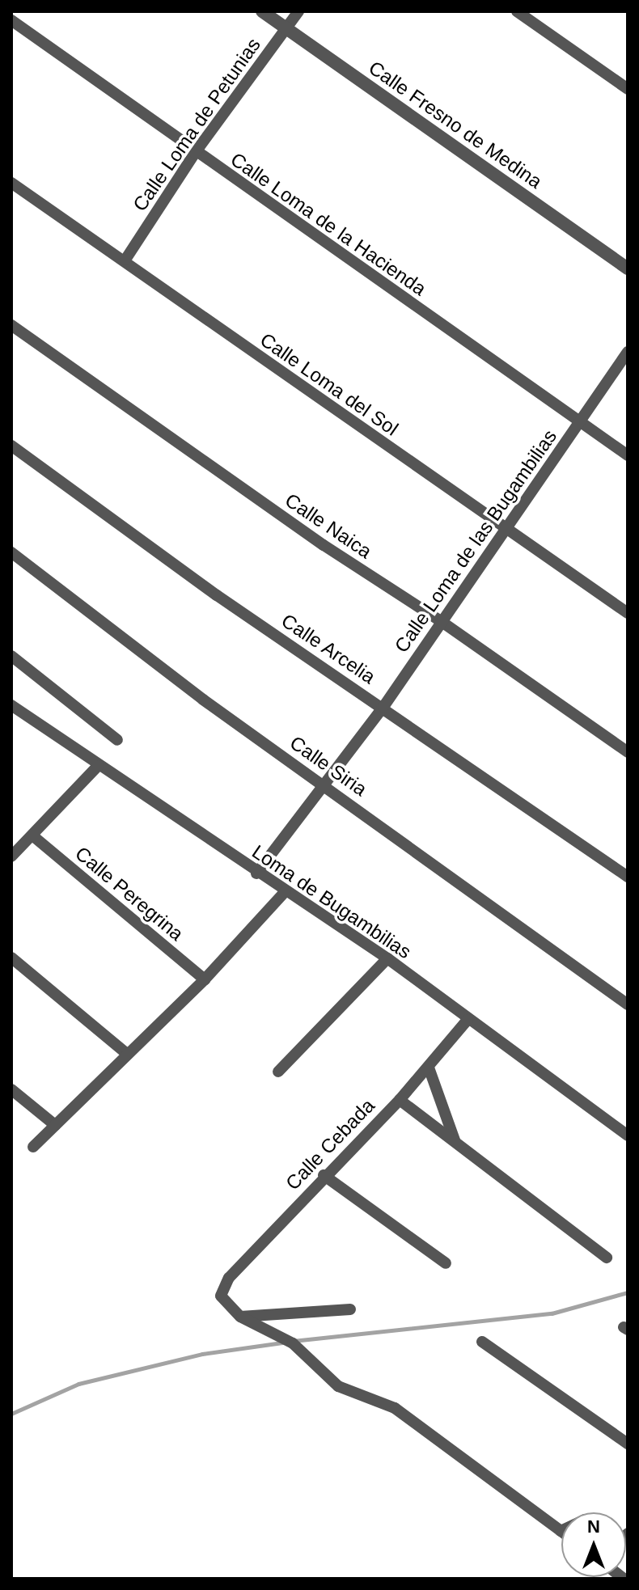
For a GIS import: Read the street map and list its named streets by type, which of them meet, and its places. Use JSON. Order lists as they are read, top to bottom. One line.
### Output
{"streets":{"street":["Calle Loma de Petunias","Calle Fresno de Medina","Calle Loma de la Hacienda","Calle Loma del Sol","Calle Naica","Calle Loma de las Bugambilias","Calle Arcelia","Calle Siria","Calle Peregrina","Loma de Bugambilias","Calle Cebada"]},"crossings":[["Calle Loma de Petunias","Calle Fresno de Medina"],["Calle Loma de Petunias","Calle Loma de la Hacienda"],["Calle Loma de Petunias","Calle Loma del Sol"],["Calle Loma de la Hacienda","Calle Loma de las Bugambilias"],["Calle Loma del Sol","Calle Loma de las Bugambilias"],["Calle Naica","Calle Loma de las Bugambilias"],["Calle Loma de las Bugambilias","Calle Arcelia"],["Calle Loma de las Bugambilias","Calle Siria"],["Calle Loma de las Bugambilias","Loma de Bugambilias"],["Loma de Bugambilias","Calle Cebada"]],"north":"top"}
